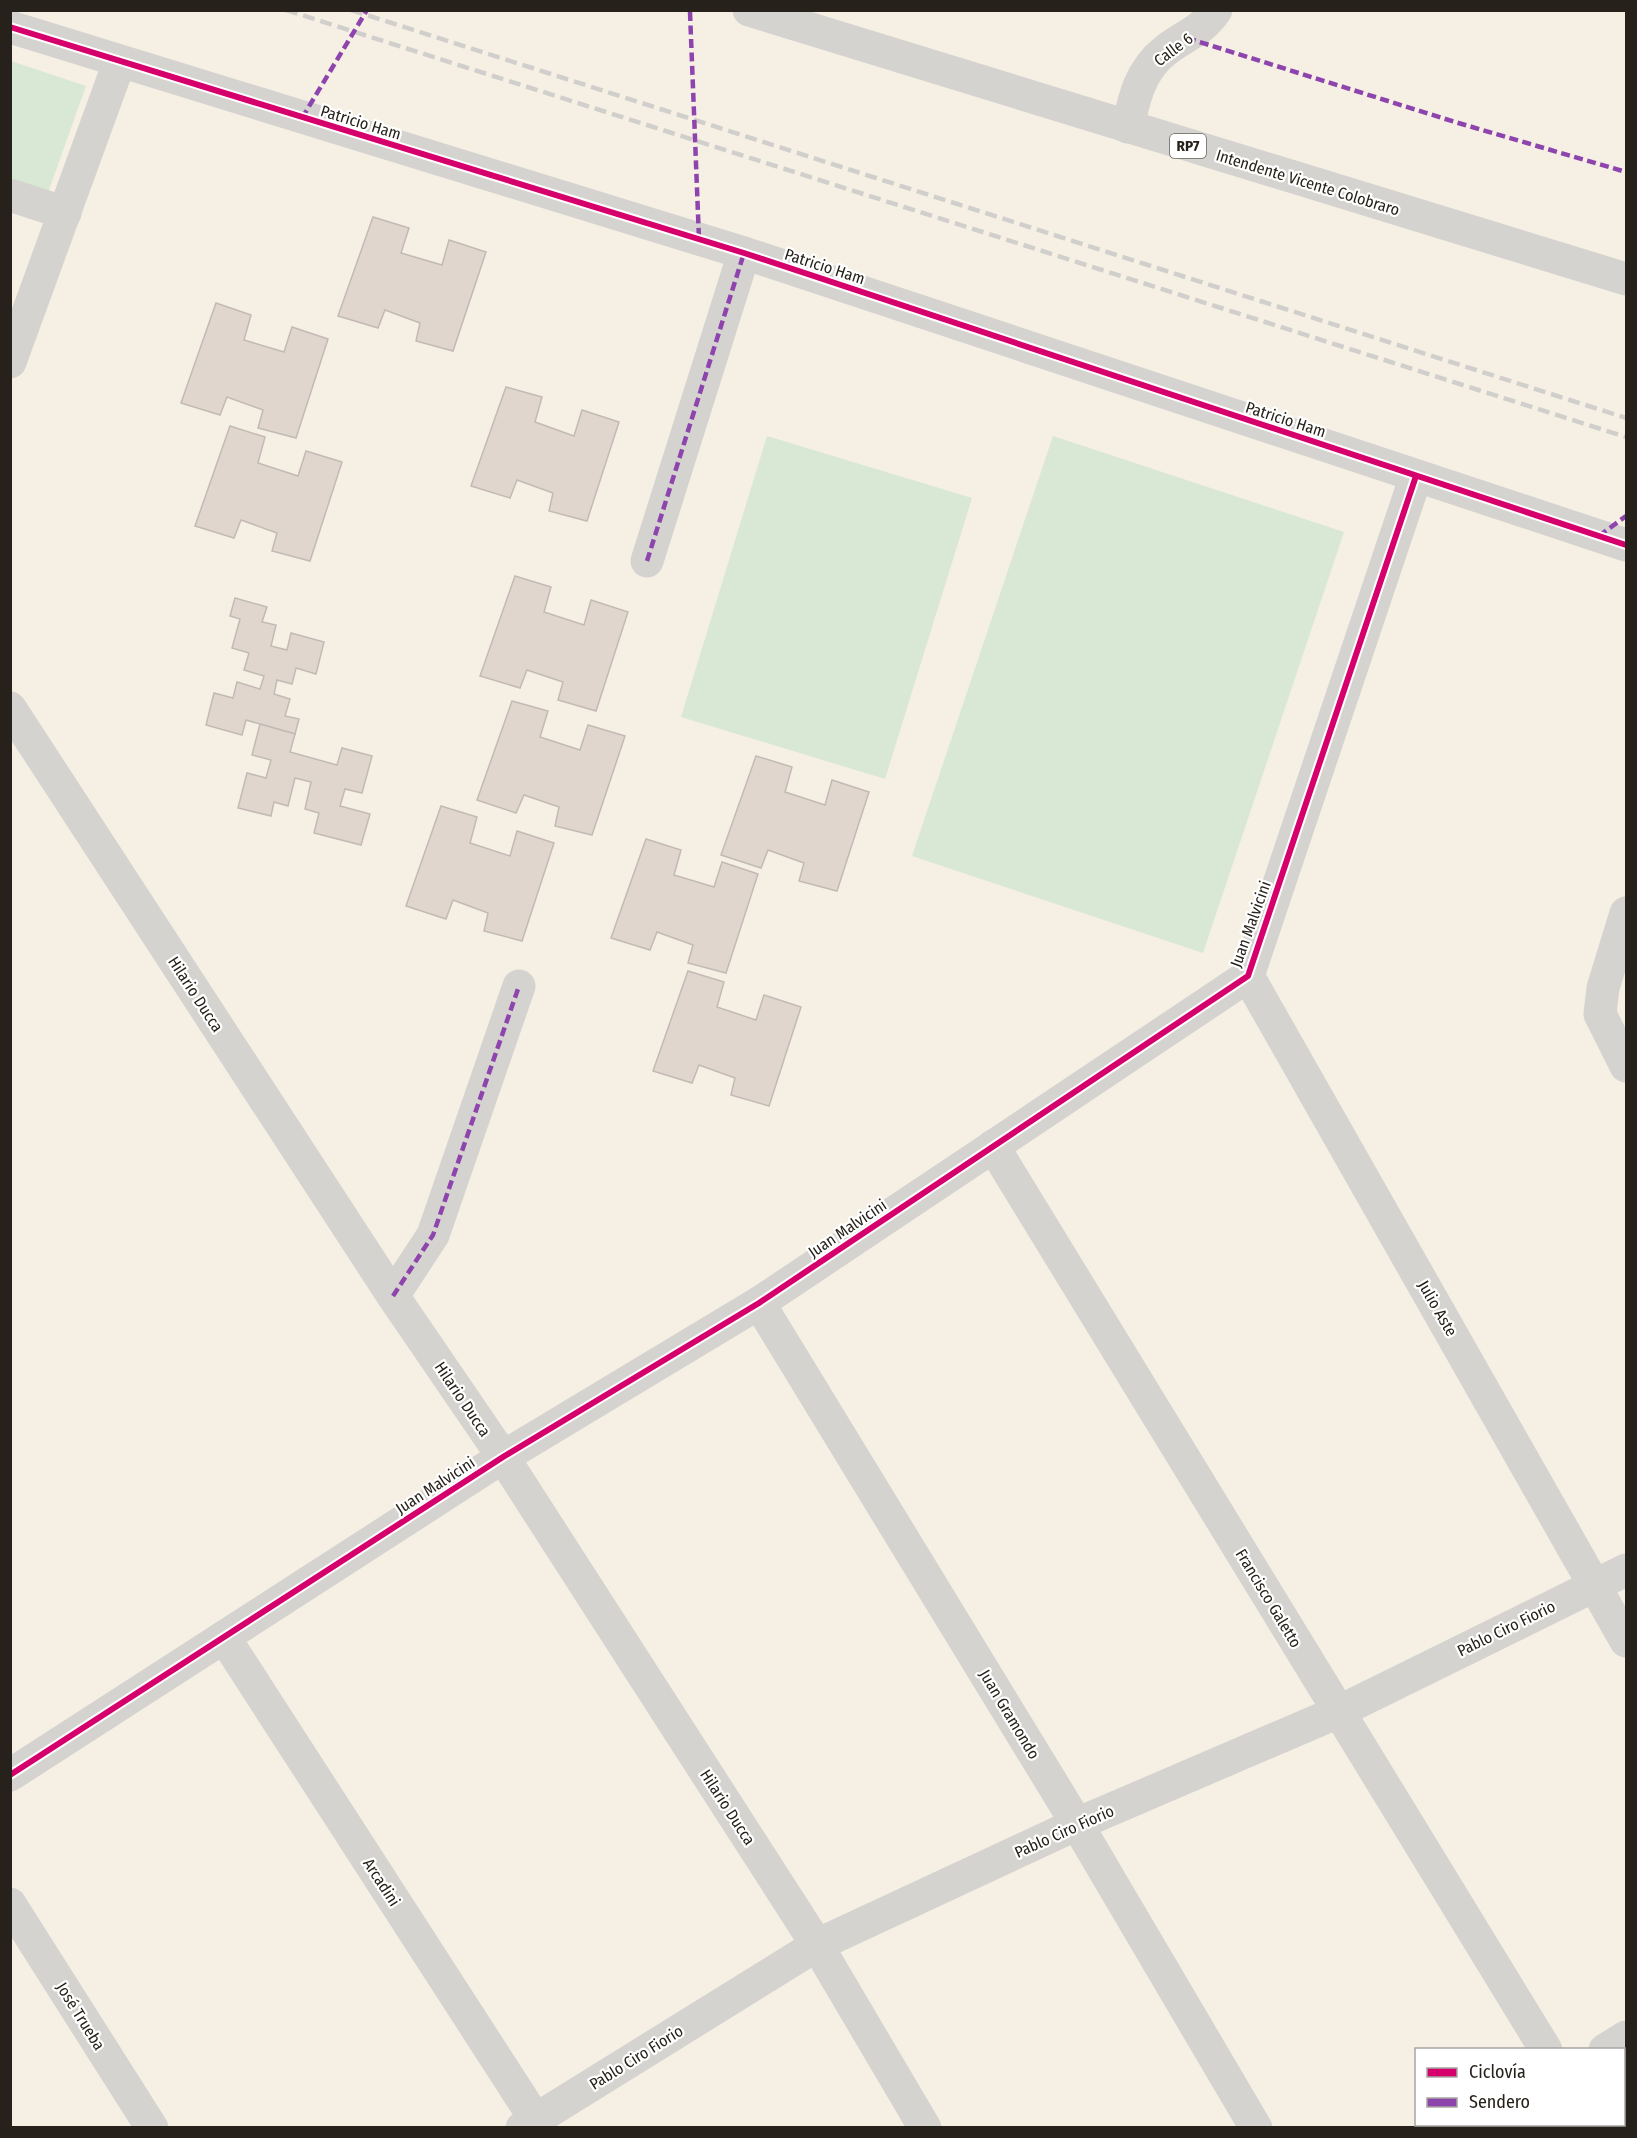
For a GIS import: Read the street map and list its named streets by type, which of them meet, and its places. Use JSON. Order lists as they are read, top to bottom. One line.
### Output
{"streets":{"street":["Calle 6","Patricio Ham","RP7","Intendente Vicente Colobraro","Juan Malvicini","Hilario Ducca","Julio Aste","Francisco Galetto","Pablo Ciro Fiorio","Juan Gramondo","Arcadini","José Trueba"]},"crossings":[["Calle 6","Intendente Vicente Colobraro"],["Patricio Ham","Juan Malvicini"],["Juan Malvicini","Hilario Ducca"],["Juan Malvicini","Julio Aste"],["Juan Malvicini","Francisco Galetto"],["Juan Malvicini","Juan Gramondo"],["Juan Malvicini","Arcadini"],["Hilario Ducca","Pablo Ciro Fiorio"],["Julio Aste","Pablo Ciro Fiorio"],["Francisco Galetto","Pablo Ciro Fiorio"],["Pablo Ciro Fiorio","Juan Gramondo"],["Pablo Ciro Fiorio","Arcadini"]],"legend":["Ciclovía","Sendero"]}
